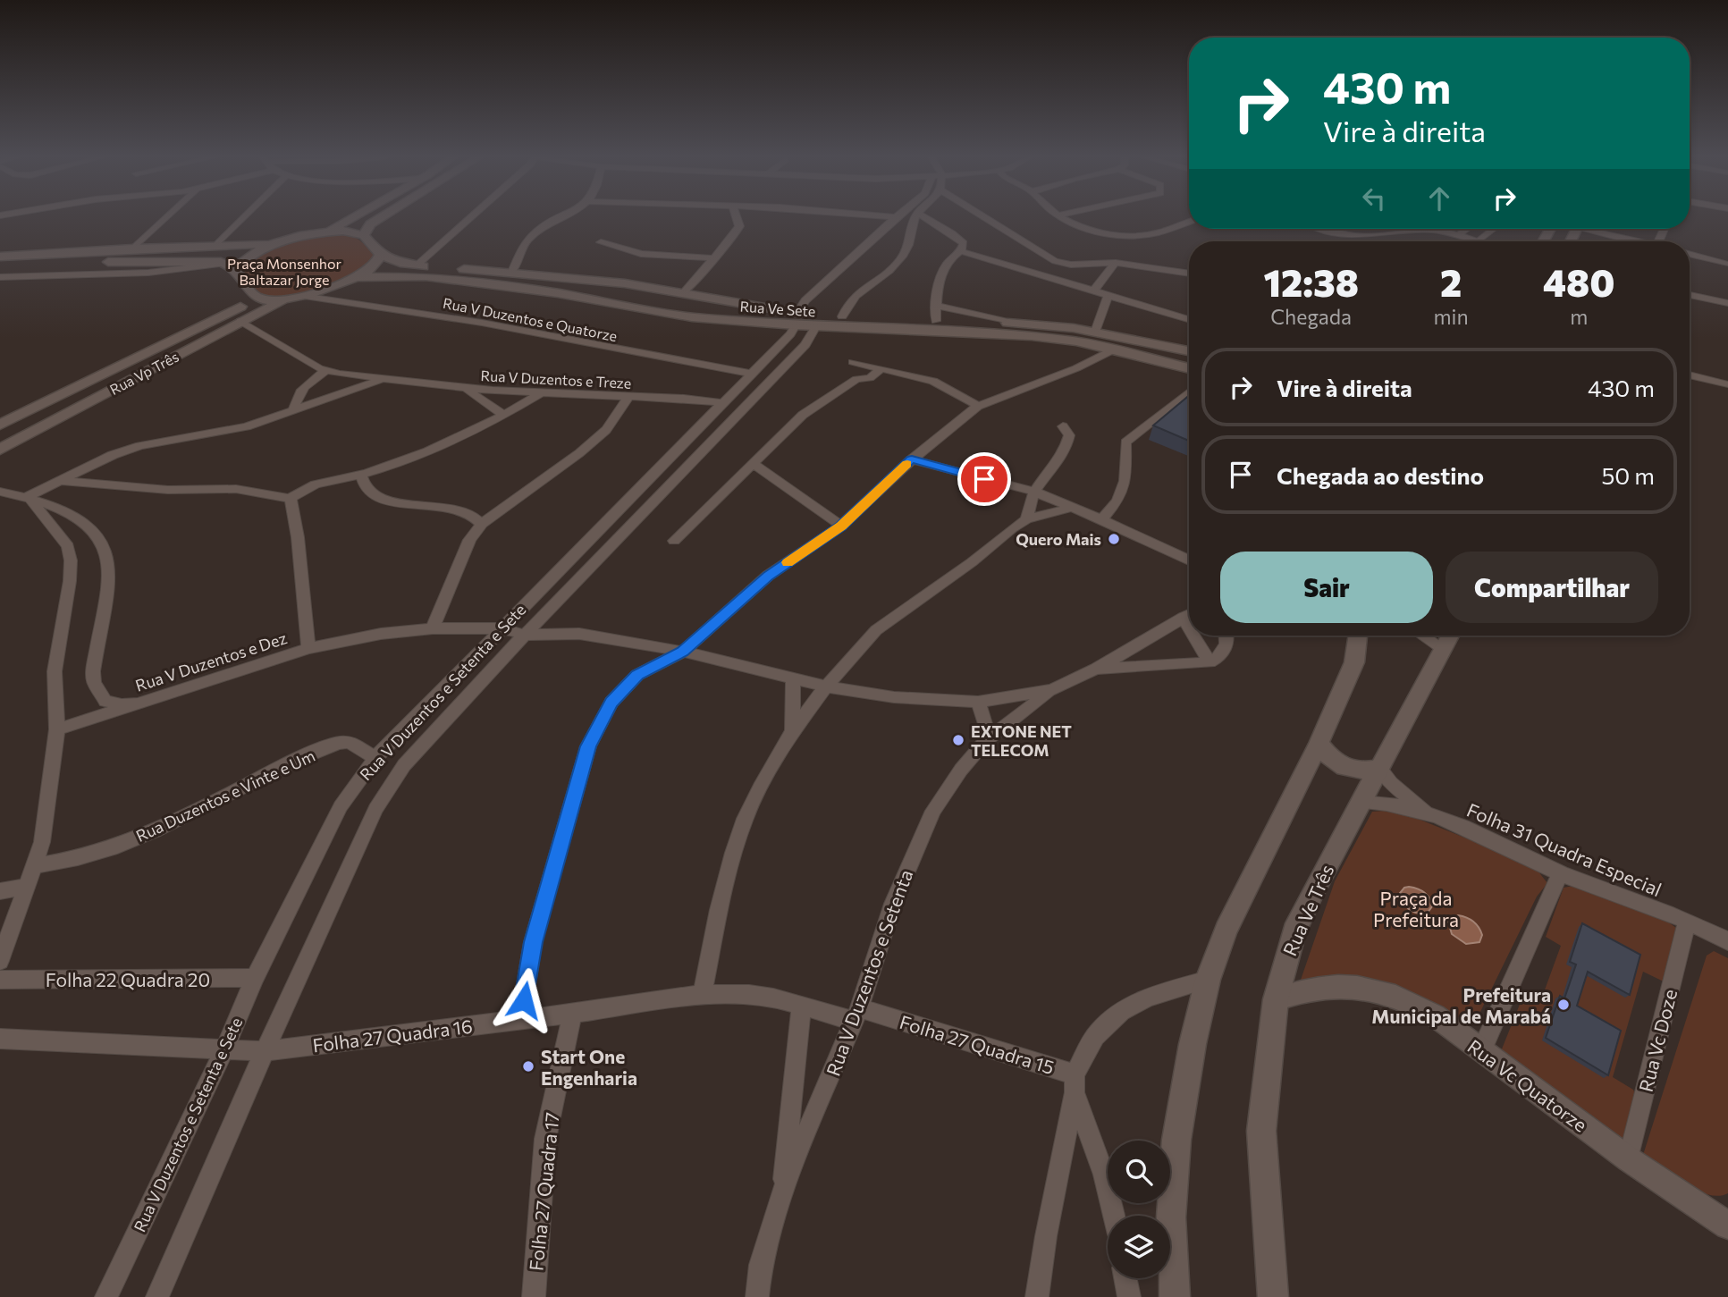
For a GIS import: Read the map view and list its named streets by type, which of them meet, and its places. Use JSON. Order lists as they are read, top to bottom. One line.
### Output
{"streets":{"main road":["Rua Ve Sete","Rua Vp Três","Rua Ve Três"],"street":["Rua V Duzentos e Quatorze","Rua V Duzentos e Treze","Rua V Duzentos e Dez","Rua V Duzentos e Setenta e Sete","Rua Duzentos e Vinte e Um","Folha 31 Quadra Especial","Rua V Duzentos e Setenta","Folha 22 Quadra 20","Folha 27 Quadra 16","Rua Vc Doze","Folha 27 Quadra 15","Rua Vc Quatorze","Folha 27 Quadra 17"]},"crossings":[["Rua Ve Sete","Rua V Duzentos e Setenta e Sete"],["Rua V Duzentos e Quatorze","Rua Vp Três"],["Rua V Duzentos e Quatorze","Rua V Duzentos e Setenta e Sete"],["Rua Vp Três","Rua V Duzentos e Treze"],["Rua V Duzentos e Treze","Rua V Duzentos e Dez"],["Rua V Duzentos e Treze","Rua V Duzentos e Setenta e Sete"],["Rua V Duzentos e Dez","Rua V Duzentos e Setenta e Sete"],["Rua V Duzentos e Dez","Rua V Duzentos e Setenta"],["Rua V Duzentos e Setenta e Sete","Rua Duzentos e Vinte e Um"],["Rua V Duzentos e Setenta e Sete","Folha 22 Quadra 20"],["Rua V Duzentos e Setenta e Sete","Folha 27 Quadra 16"],["Folha 31 Quadra Especial","Rua Ve Três"],["Folha 31 Quadra Especial","Rua Vc Doze"],["Rua Ve Três","Rua Vc Quatorze"],["Rua V Duzentos e Setenta","Folha 27 Quadra 16"],["Rua V Duzentos e Setenta","Folha 27 Quadra 15"],["Folha 27 Quadra 16","Folha 27 Quadra 15"],["Folha 27 Quadra 16","Folha 27 Quadra 17"],["Rua Vc Doze","Rua Vc Quatorze"]],"parks":["Praça Monsenhor Baltazar Jorge","Praça da Prefeitura"],"places":["Quero Mais","EXTONE NET TELECOM","Prefeitura Municipal de Marabá","Start One Engenharia"],"page":{"turn":["430 m","Vire à direita"],"eta":["12:38","Chegada","2","min","480","m"],"list":[{"name":"Vire à direita","value":"430 m"},{"name":"Chegada ao destino","value":"50 m"}],"buttons":["Sair","Compartilhar"]}}
